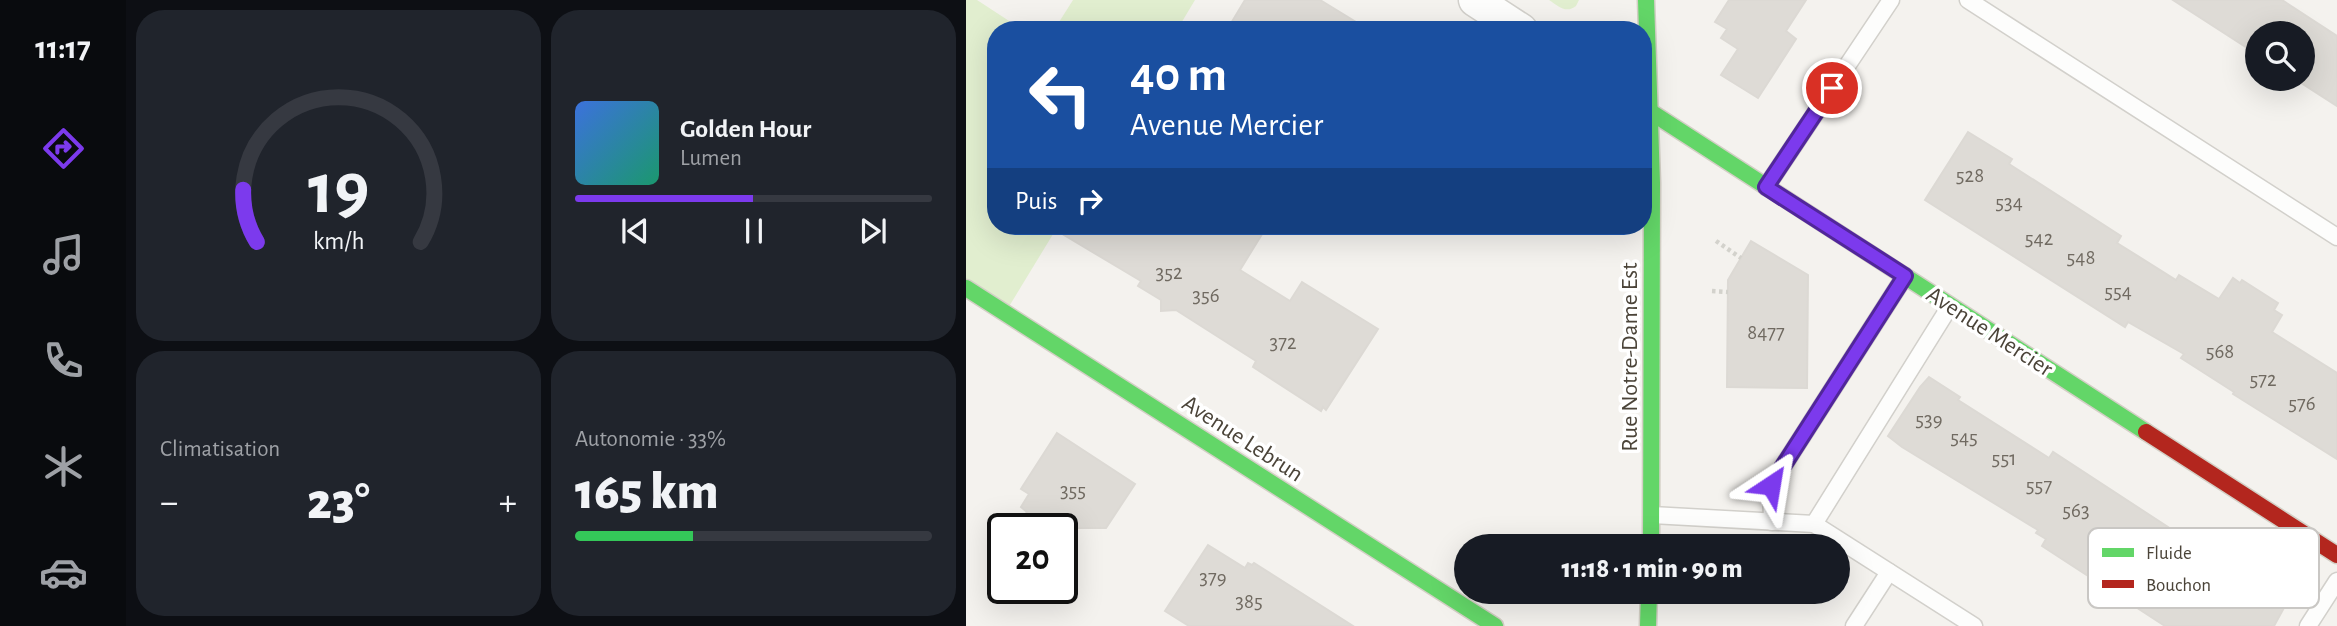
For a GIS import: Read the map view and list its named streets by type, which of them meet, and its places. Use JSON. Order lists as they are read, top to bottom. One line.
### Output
{"streets":{"street":["Avenue Mercier","Rue Notre-Dame Est","Avenue Lebrun"]},"house_numbers":["528","534","542","548","352","554","356","8477","372","568","572","576","539","545","551","557","355","563","379","385"],"legend":["Fluide","Bouchon"],"page":{"tabs":"11:17","turn":["40 m","Avenue Mercier"],"song":["Golden Hour","Lumen"],"then":"Puis","tile":["Climatisation",["Autonomie · 33%","165 km"]],"heat":["−","23°","+"],"limit":"20","trip":"11:18 · 1 min · 90 m","gauge":["19","km/h"]}}
